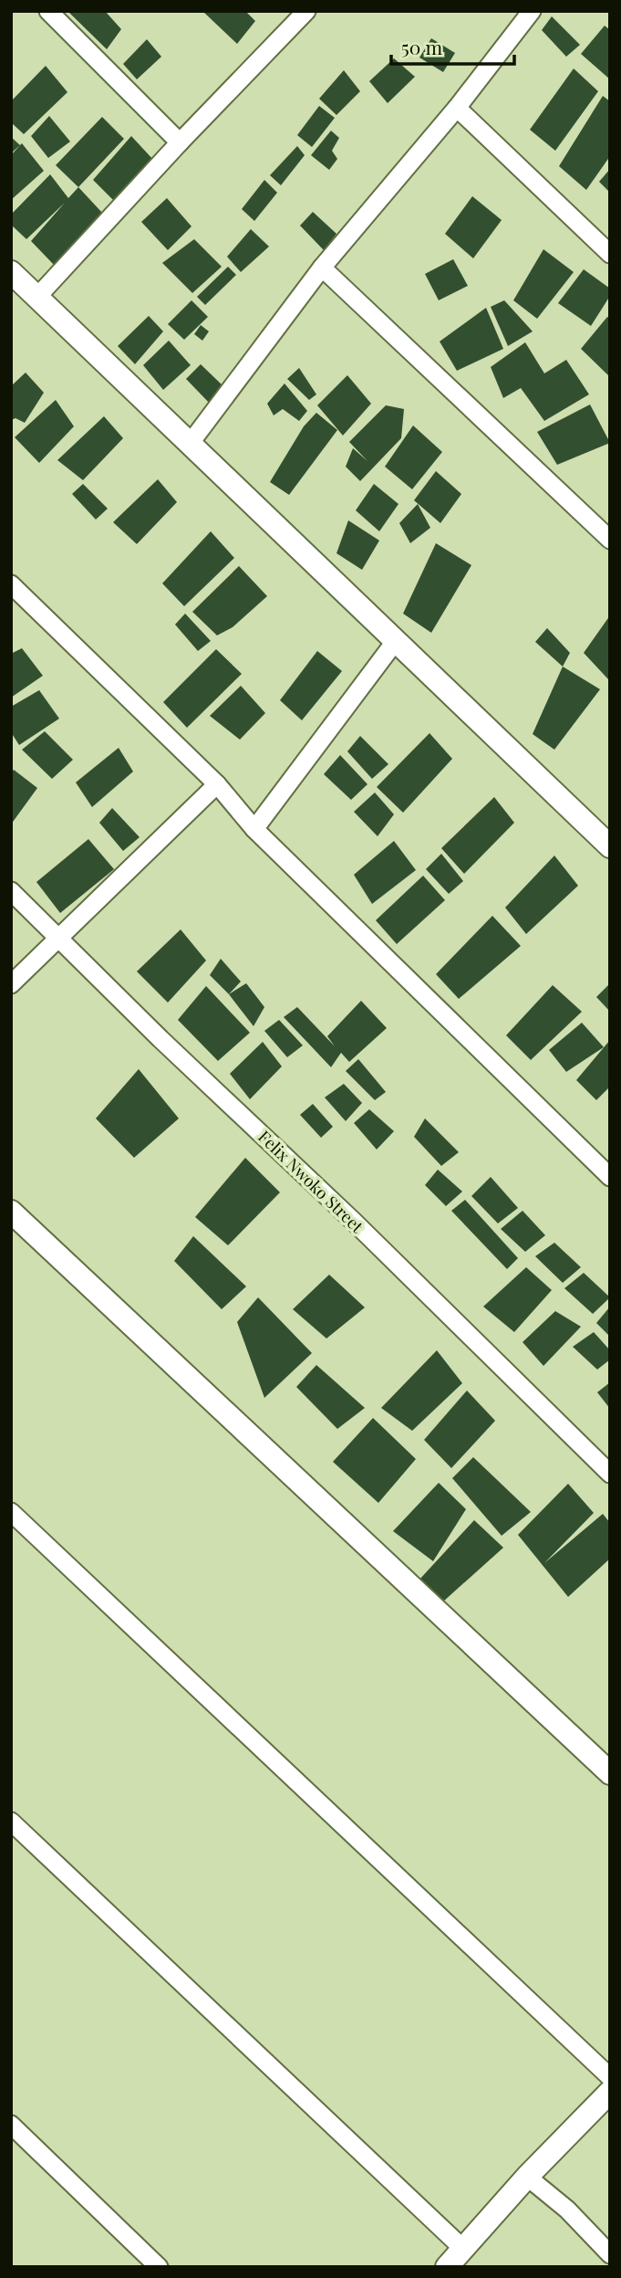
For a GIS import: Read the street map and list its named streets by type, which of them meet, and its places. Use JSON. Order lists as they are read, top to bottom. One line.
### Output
{"streets":{"street":["Felix Nwoko Street"]},"scale_bar":"50 m"}
